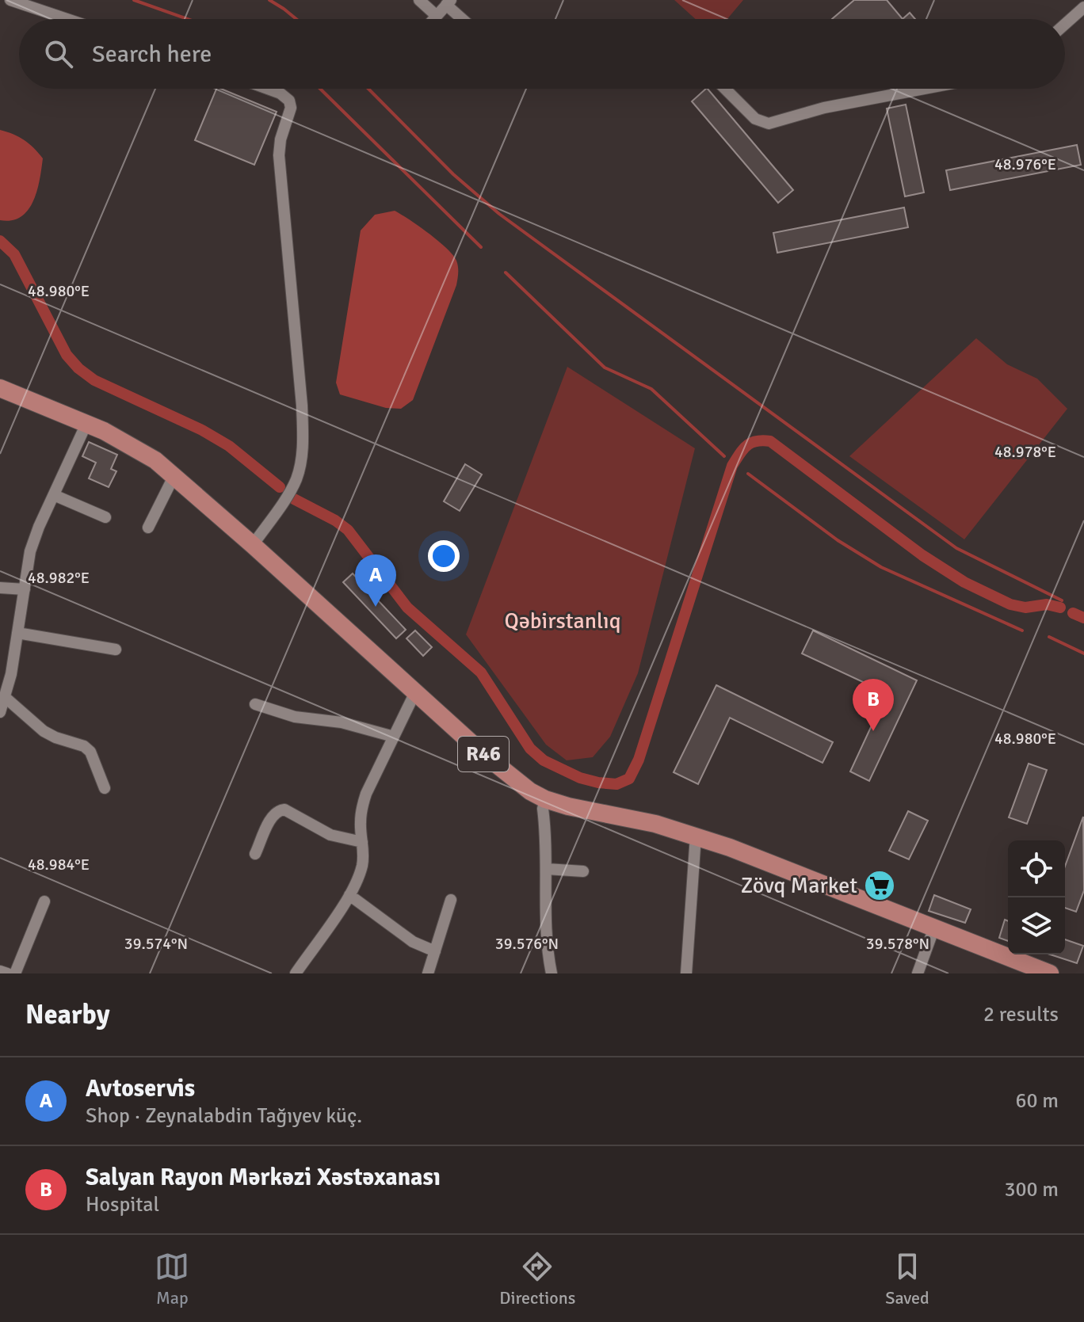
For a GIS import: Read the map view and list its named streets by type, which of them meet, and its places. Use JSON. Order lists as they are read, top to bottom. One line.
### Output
{"streets":{"main road":["R46"]},"parks":["Qəbirstanlıq"],"places":{"supermarket":["Zövq Market"]},"page":{"search":"Search here","pins":["A","B"],"heading":["Nearby","2 results"],"list":[{"mark":"A","name":"Avtoservis","note":"Shop · Zeynalabdin Tağıyev küç.","value":"60 m"},{"mark":"B","name":"Salyan Rayon Mərkəzi Xəstəxanası","note":"Hospital","value":"300 m"}],"nav":["Map","Directions","Saved"]},"coordinates":["48.976°E","48.980°E","48.978°E","48.982°E","48.984°E","39.574°N","39.576°N","39.578°N"]}
